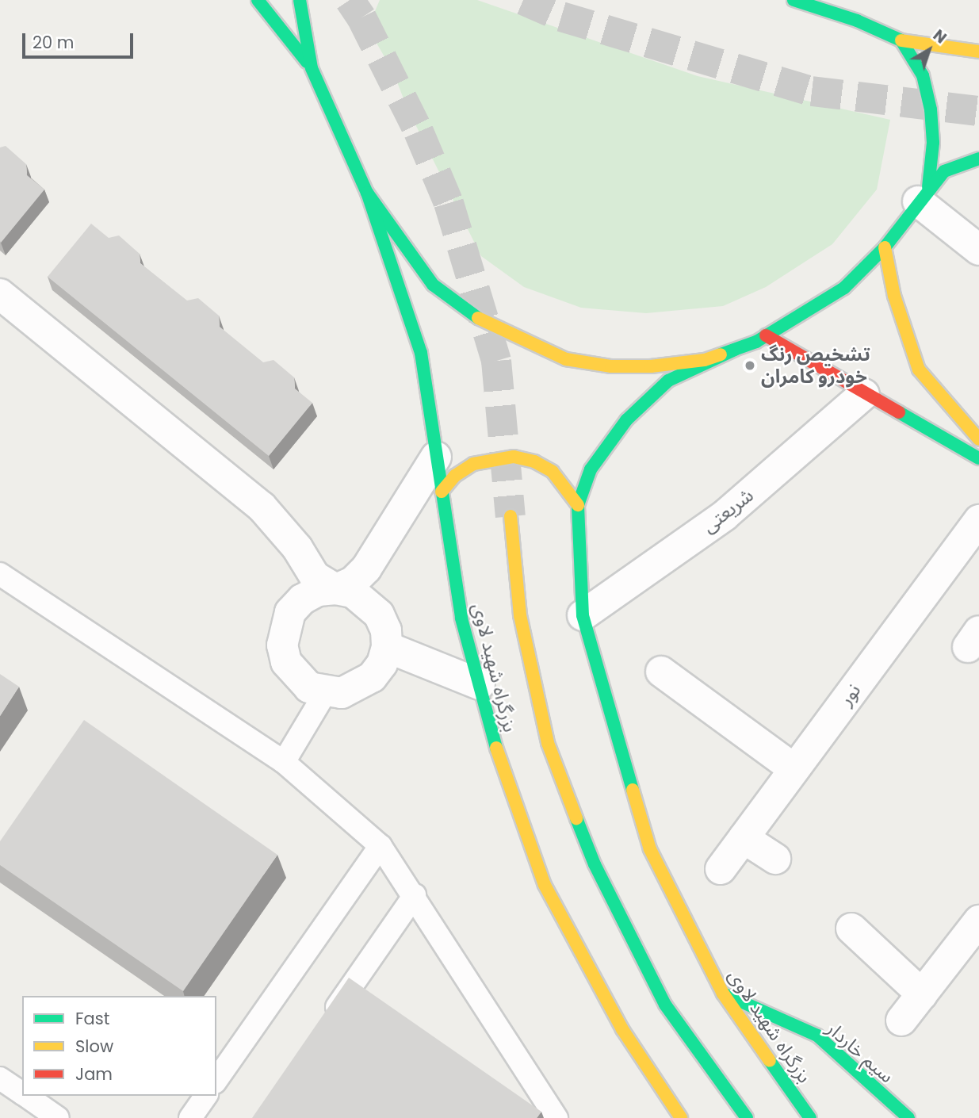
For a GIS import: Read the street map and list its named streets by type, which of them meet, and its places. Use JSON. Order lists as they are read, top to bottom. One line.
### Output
{"streets":{"main road":["بزرگراه شهید لاوی","سیم خاردار"],"street":["شریعتی","نور"]},"crossings":[["شریعتی","بزرگراه شهید لاوی"],["بزرگراه شهید لاوی","سیم خاردار"]],"places":["تشخیص رنگ خودرو کامران"],"legend":["Fast","Slow","Jam"],"scale_bar":"20 m","north":"top right"}
